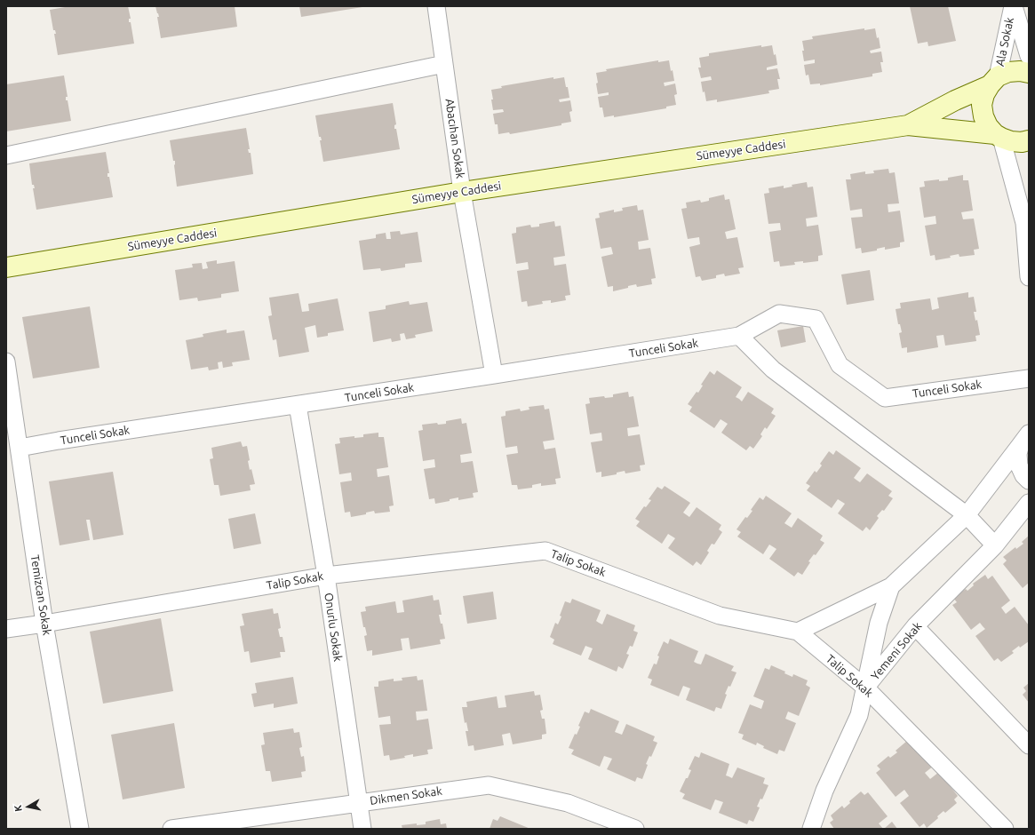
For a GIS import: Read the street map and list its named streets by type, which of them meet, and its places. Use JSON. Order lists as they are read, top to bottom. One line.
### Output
{"streets":{"street":["Ala Sokak","Abacıhan Sokak","Sümeyye Caddesi","Tunceli Sokak","Talip Sokak","Temizcan Sokak","Onurlu Sokak","Yemeni Sokak","Dikmen Sokak"]},"crossings":[["Ala Sokak","Sümeyye Caddesi"],["Abacıhan Sokak","Sümeyye Caddesi"],["Abacıhan Sokak","Tunceli Sokak"],["Tunceli Sokak","Temizcan Sokak"],["Tunceli Sokak","Onurlu Sokak"],["Talip Sokak","Temizcan Sokak"],["Talip Sokak","Onurlu Sokak"],["Talip Sokak","Yemeni Sokak"],["Onurlu Sokak","Dikmen Sokak"]],"north":"left"}
